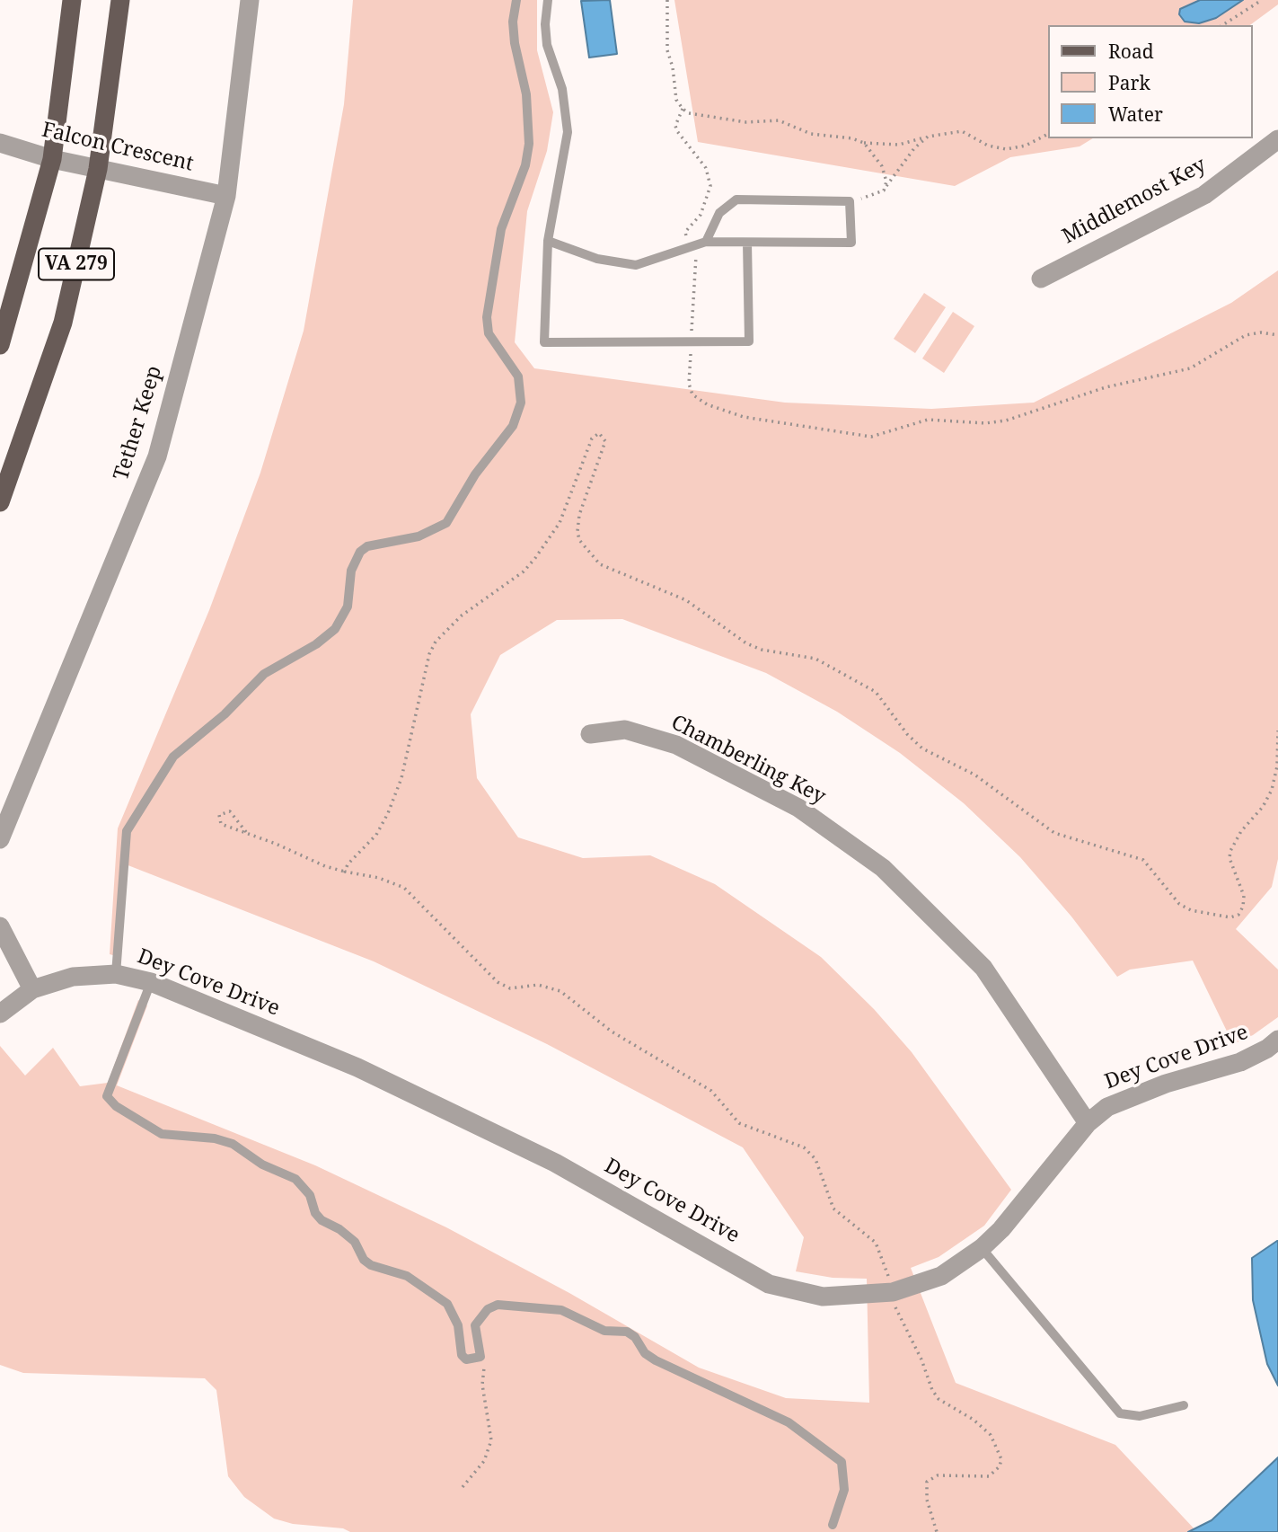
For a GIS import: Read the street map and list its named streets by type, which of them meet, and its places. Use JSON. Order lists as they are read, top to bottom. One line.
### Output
{"streets":{"main road":["VA 279"],"street":["Falcon Crescent","Middlemost Key","Tether Keep","Chamberling Key","Dey Cove Drive"]},"crossings":[["Falcon Crescent","VA 279"],["Falcon Crescent","Tether Keep"],["Chamberling Key","Dey Cove Drive"]],"legend":["Road","Park","Water"]}
